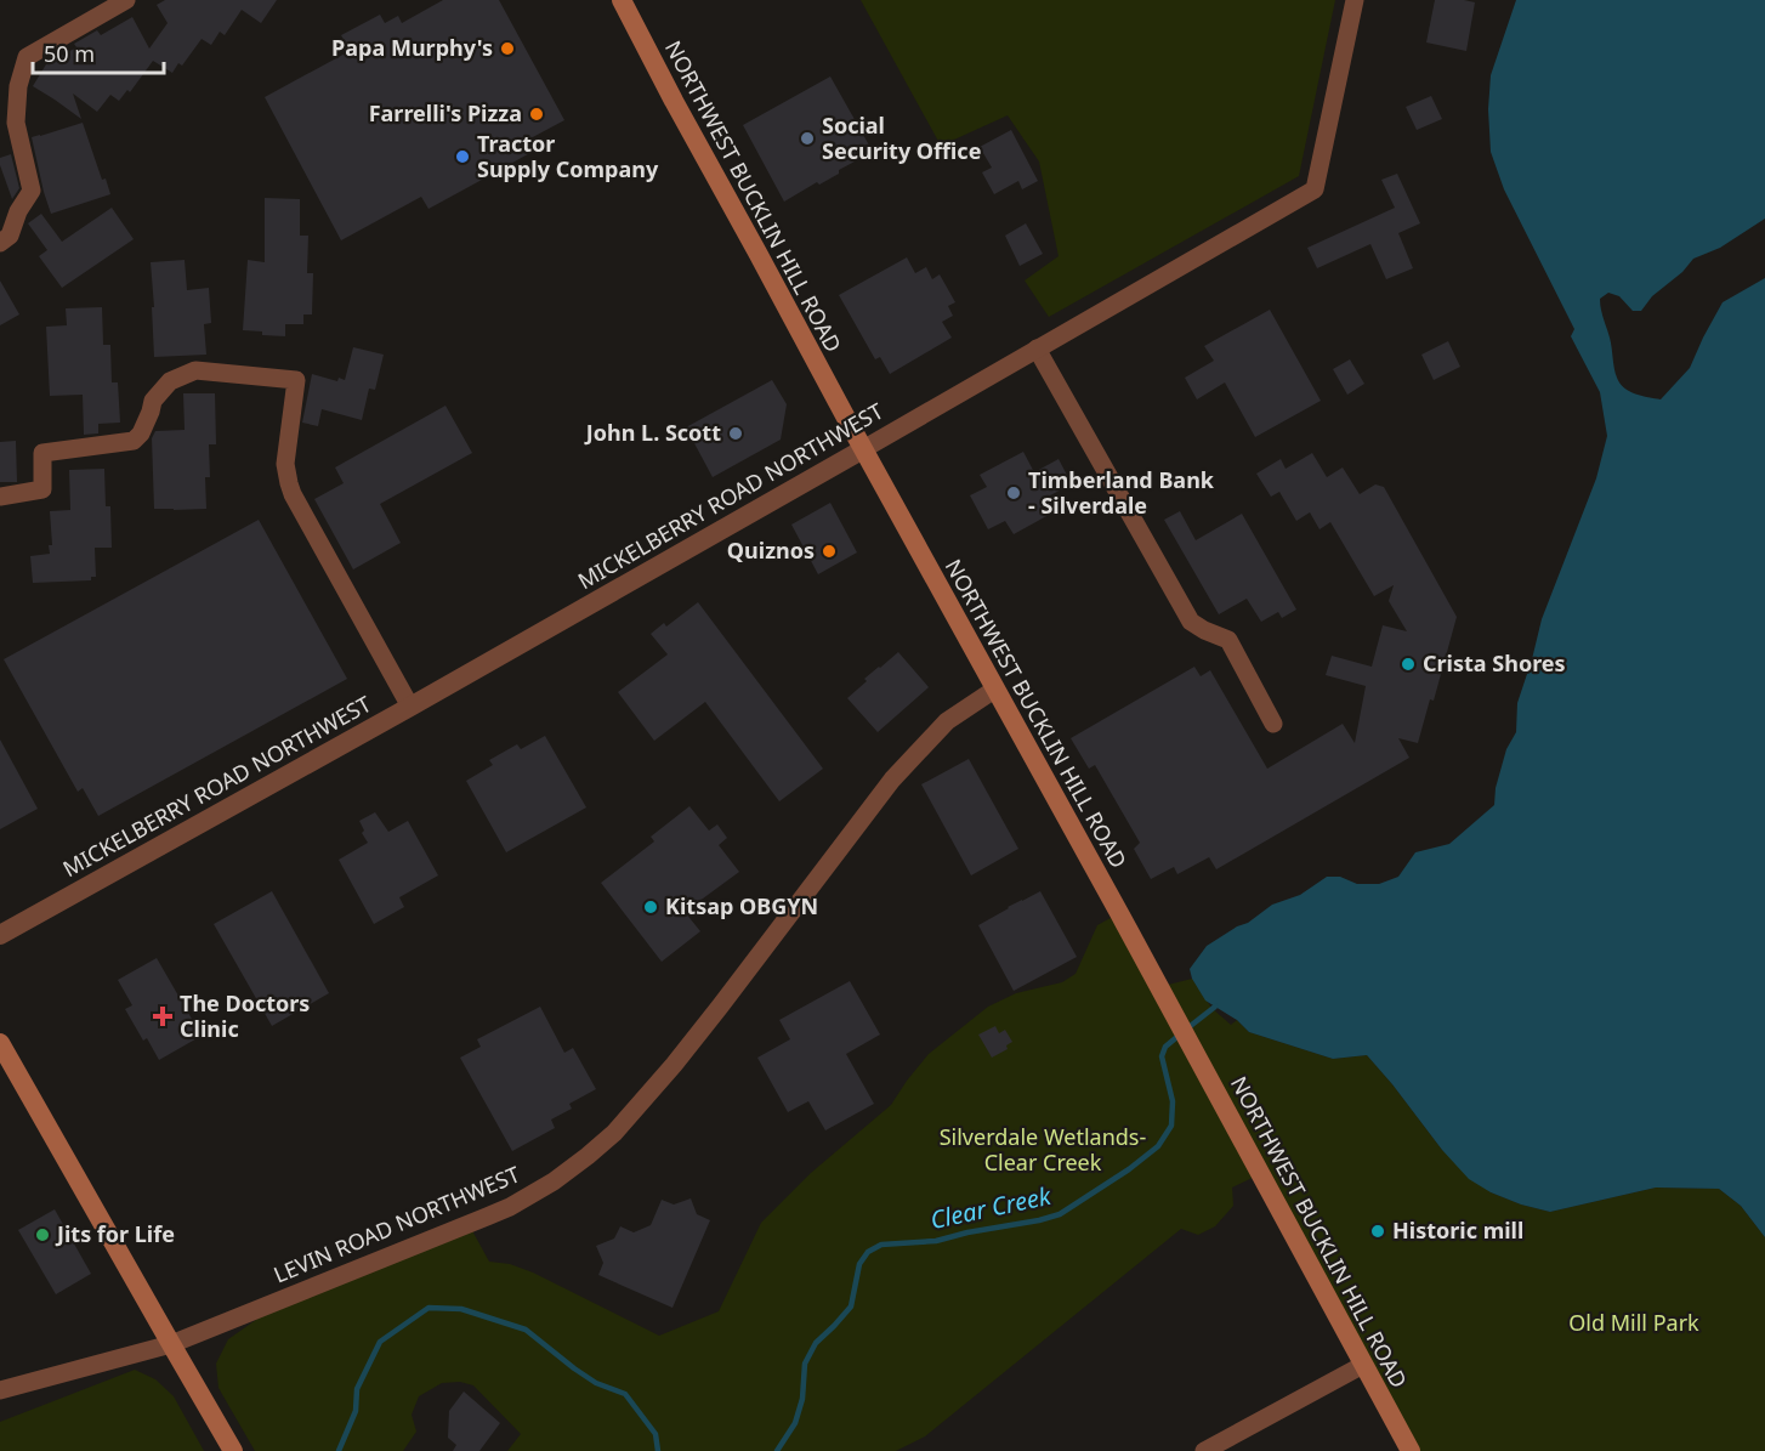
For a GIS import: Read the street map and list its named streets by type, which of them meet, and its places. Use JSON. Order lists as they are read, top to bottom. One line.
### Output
{"streets":{"main road":["NORTHWEST BUCKLIN HILL ROAD"],"street":["MICKELBERRY ROAD NORTHWEST","LEVIN ROAD NORTHWEST"]},"crossings":[["NORTHWEST BUCKLIN HILL ROAD","MICKELBERRY ROAD NORTHWEST"],["NORTHWEST BUCKLIN HILL ROAD","LEVIN ROAD NORTHWEST"]],"water":["Clear Creek"],"parks":["Silverdale Wetlands- Clear Creek","Old Mill Park"],"places":{"other":["Papa Murphy's","Farrelli's Pizza","Social Security Office","Tractor Supply Company","John L. Scott","Timberland Bank - Silverdale","Quiznos","Crista Shores","Kitsap OBGYN","Historic mill","Jits for Life"],"health":["The Doctors Clinic"]},"scale_bar":"50 m"}
